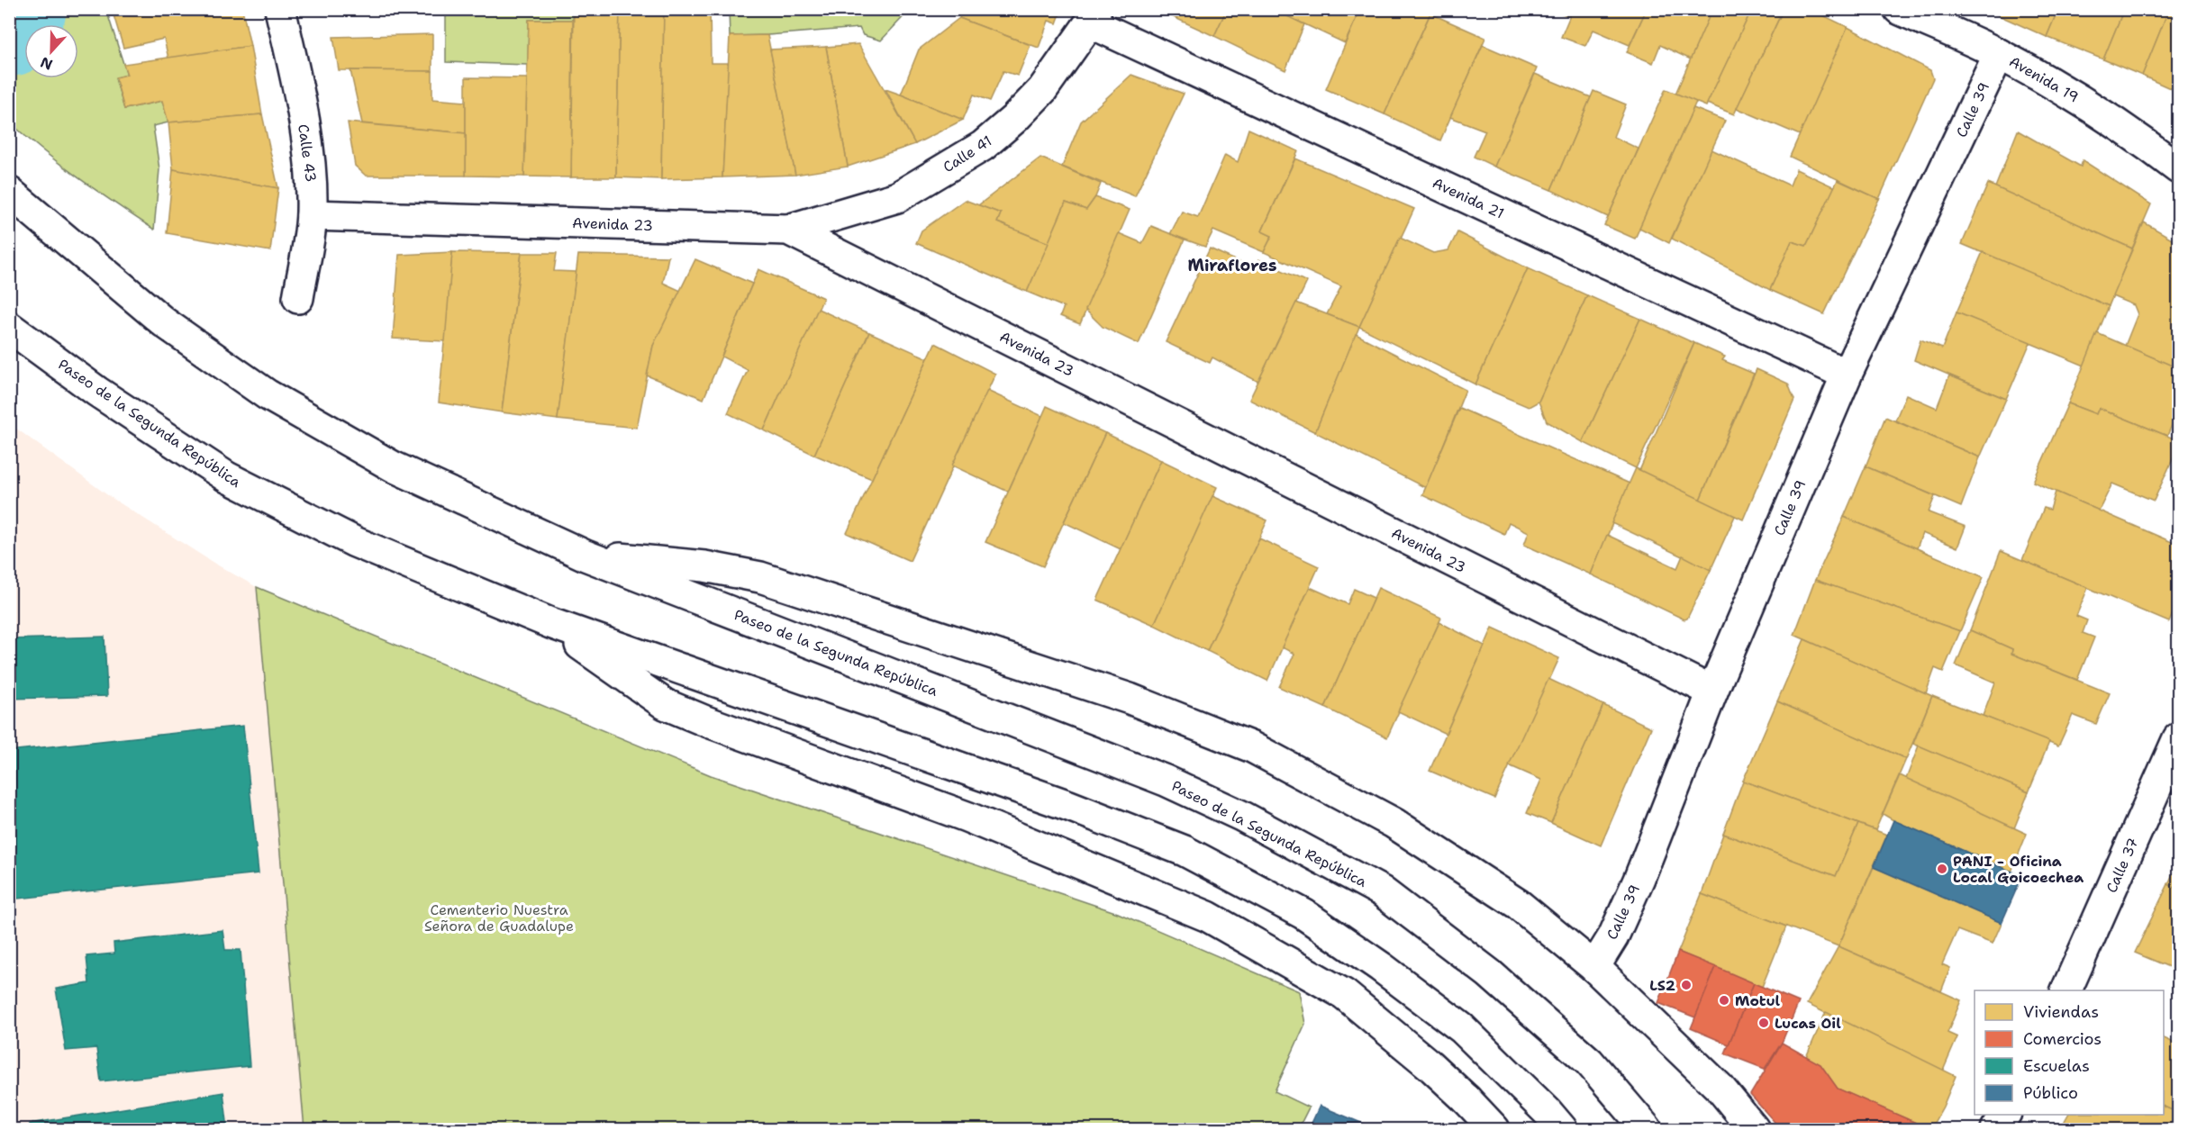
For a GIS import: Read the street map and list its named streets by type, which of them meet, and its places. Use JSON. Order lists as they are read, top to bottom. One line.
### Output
{"streets":{"main road":["Avenida 19","Calle 39","Calle 43","Calle 41","Avenida 21","Avenida 23","Paseo de la Segunda República","Calle 37"]},"crossings":[["Avenida 19","Calle 39"],["Calle 39","Avenida 21"],["Calle 39","Avenida 23"],["Calle 43","Avenida 23"],["Calle 41","Avenida 21"],["Calle 41","Avenida 23"]],"districts":["Miraflores"],"parks":["Cementerio Nuestra Señora de Guadalupe"],"places":["PANI - Oficina Local Goicoechea","LS2","Motul","Lucas Oil"],"legend":["Viviendas","Comercios","Escuelas","Público"],"north":"bottom"}
